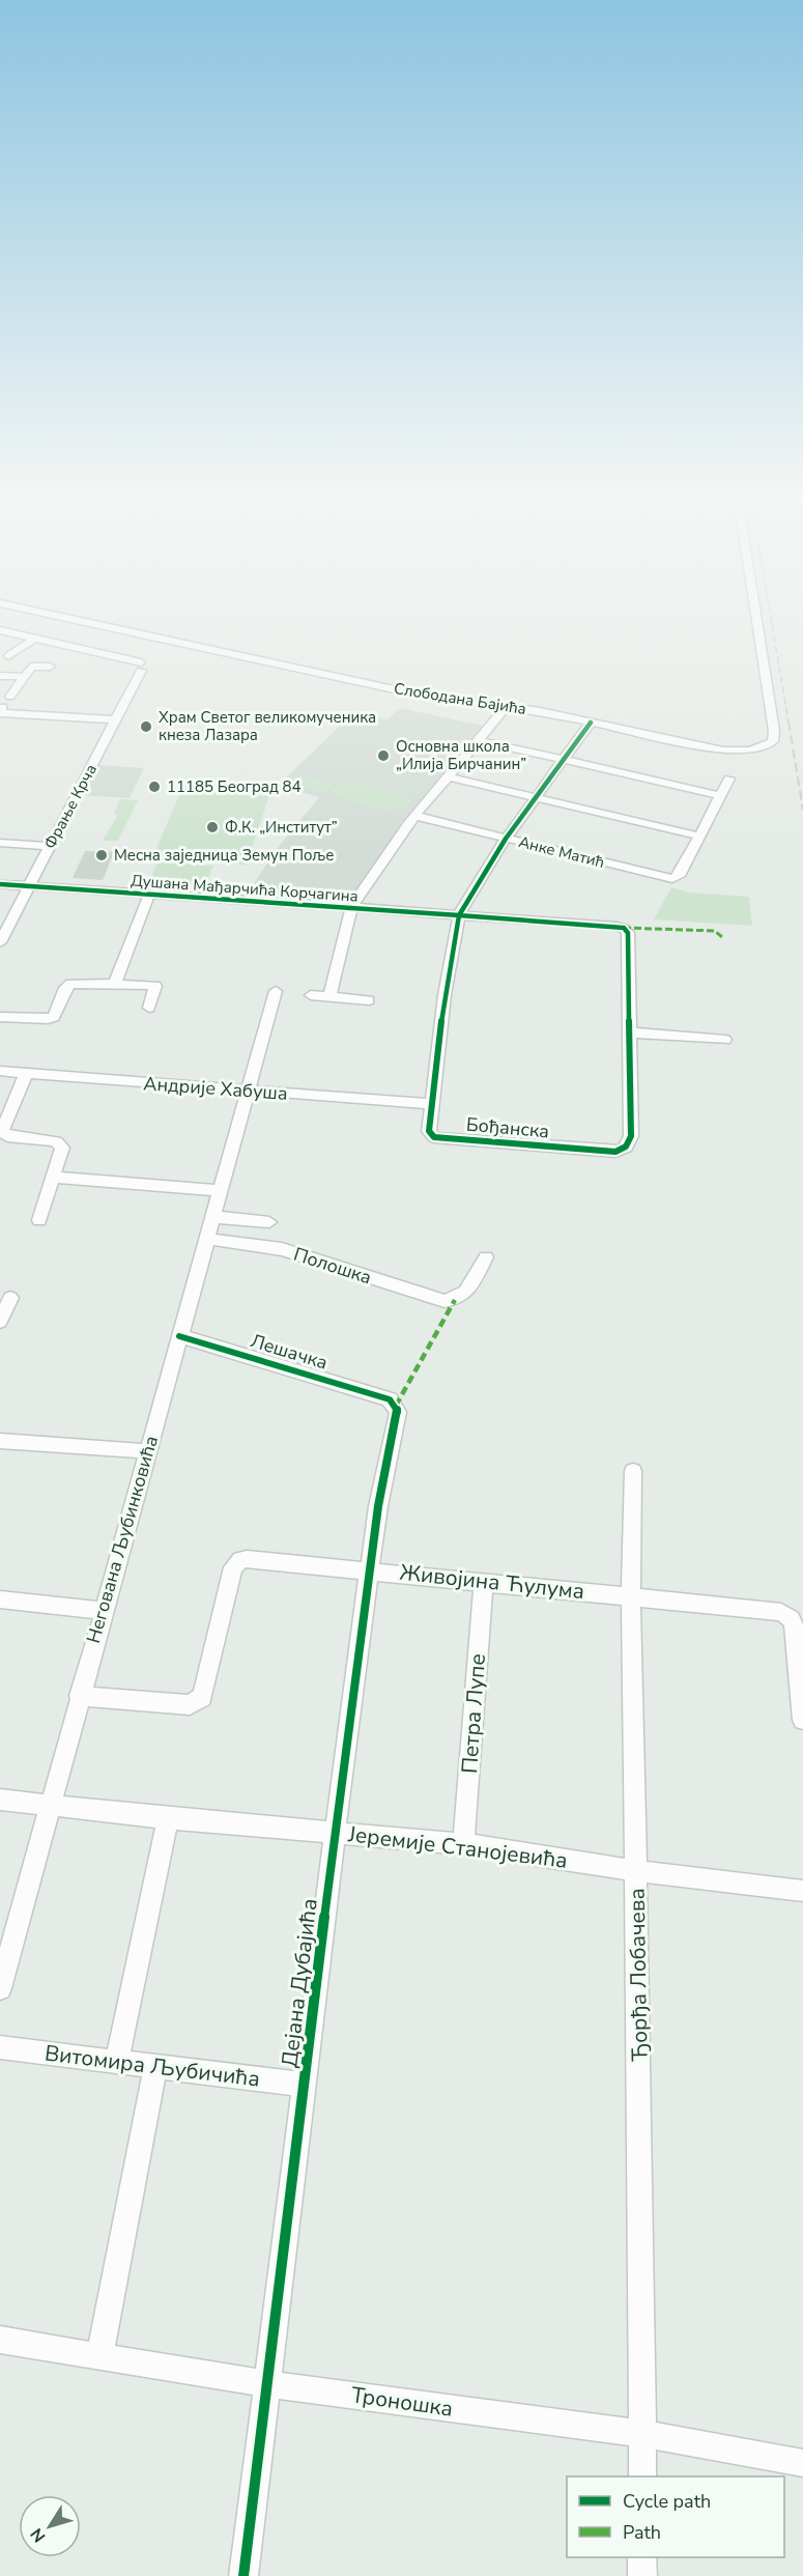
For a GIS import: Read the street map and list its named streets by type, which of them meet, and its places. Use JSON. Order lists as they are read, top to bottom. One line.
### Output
{"streets":{"street":["Слободана Бајића","Фрање Крча","Анке Матић","Душана Мађарчића Корчагина","Андрије Хабуша","Бођанска","Полошка","Лешачка","Негована Љубинковића","Живојина Ћулума","Петра Лупе","Јеремије Станојевића","Ђорђа Лобачева","Дејана Дубајића","Витомира Љубичића","Троношка"]},"crossings":[["Фрање Крча","Душана Мађарчића Корчагина"],["Душана Мађарчића Корчагина","Бођанска"],["Андрије Хабуша","Бођанска"],["Андрије Хабуша","Негована Љубинковића"],["Полошка","Негована Љубинковића"],["Лешачка","Негована Љубинковића"],["Лешачка","Дејана Дубајића"],["Негована Љубинковића","Живојина Ћулума"],["Негована Љубинковића","Јеремије Станојевића"],["Живојина Ћулума","Петра Лупе"],["Живојина Ћулума","Ђорђа Лобачева"],["Живојина Ћулума","Дејана Дубајића"],["Петра Лупе","Јеремије Станојевића"],["Јеремије Станојевића","Ђорђа Лобачева"],["Јеремије Станојевића","Дејана Дубајића"],["Ђорђа Лобачева","Троношка"],["Дејана Дубајића","Витомира Љубичића"],["Дејана Дубајића","Троношка"]],"places":["Храм Светог великомученика кнеза Лазара","Основна школа „Илија Бирчанин”","11185 Београд 84","Ф.К. „Институт”","Месна заједница Земун Поље"],"legend":["Cycle path","Path"],"north":"bottom left"}
